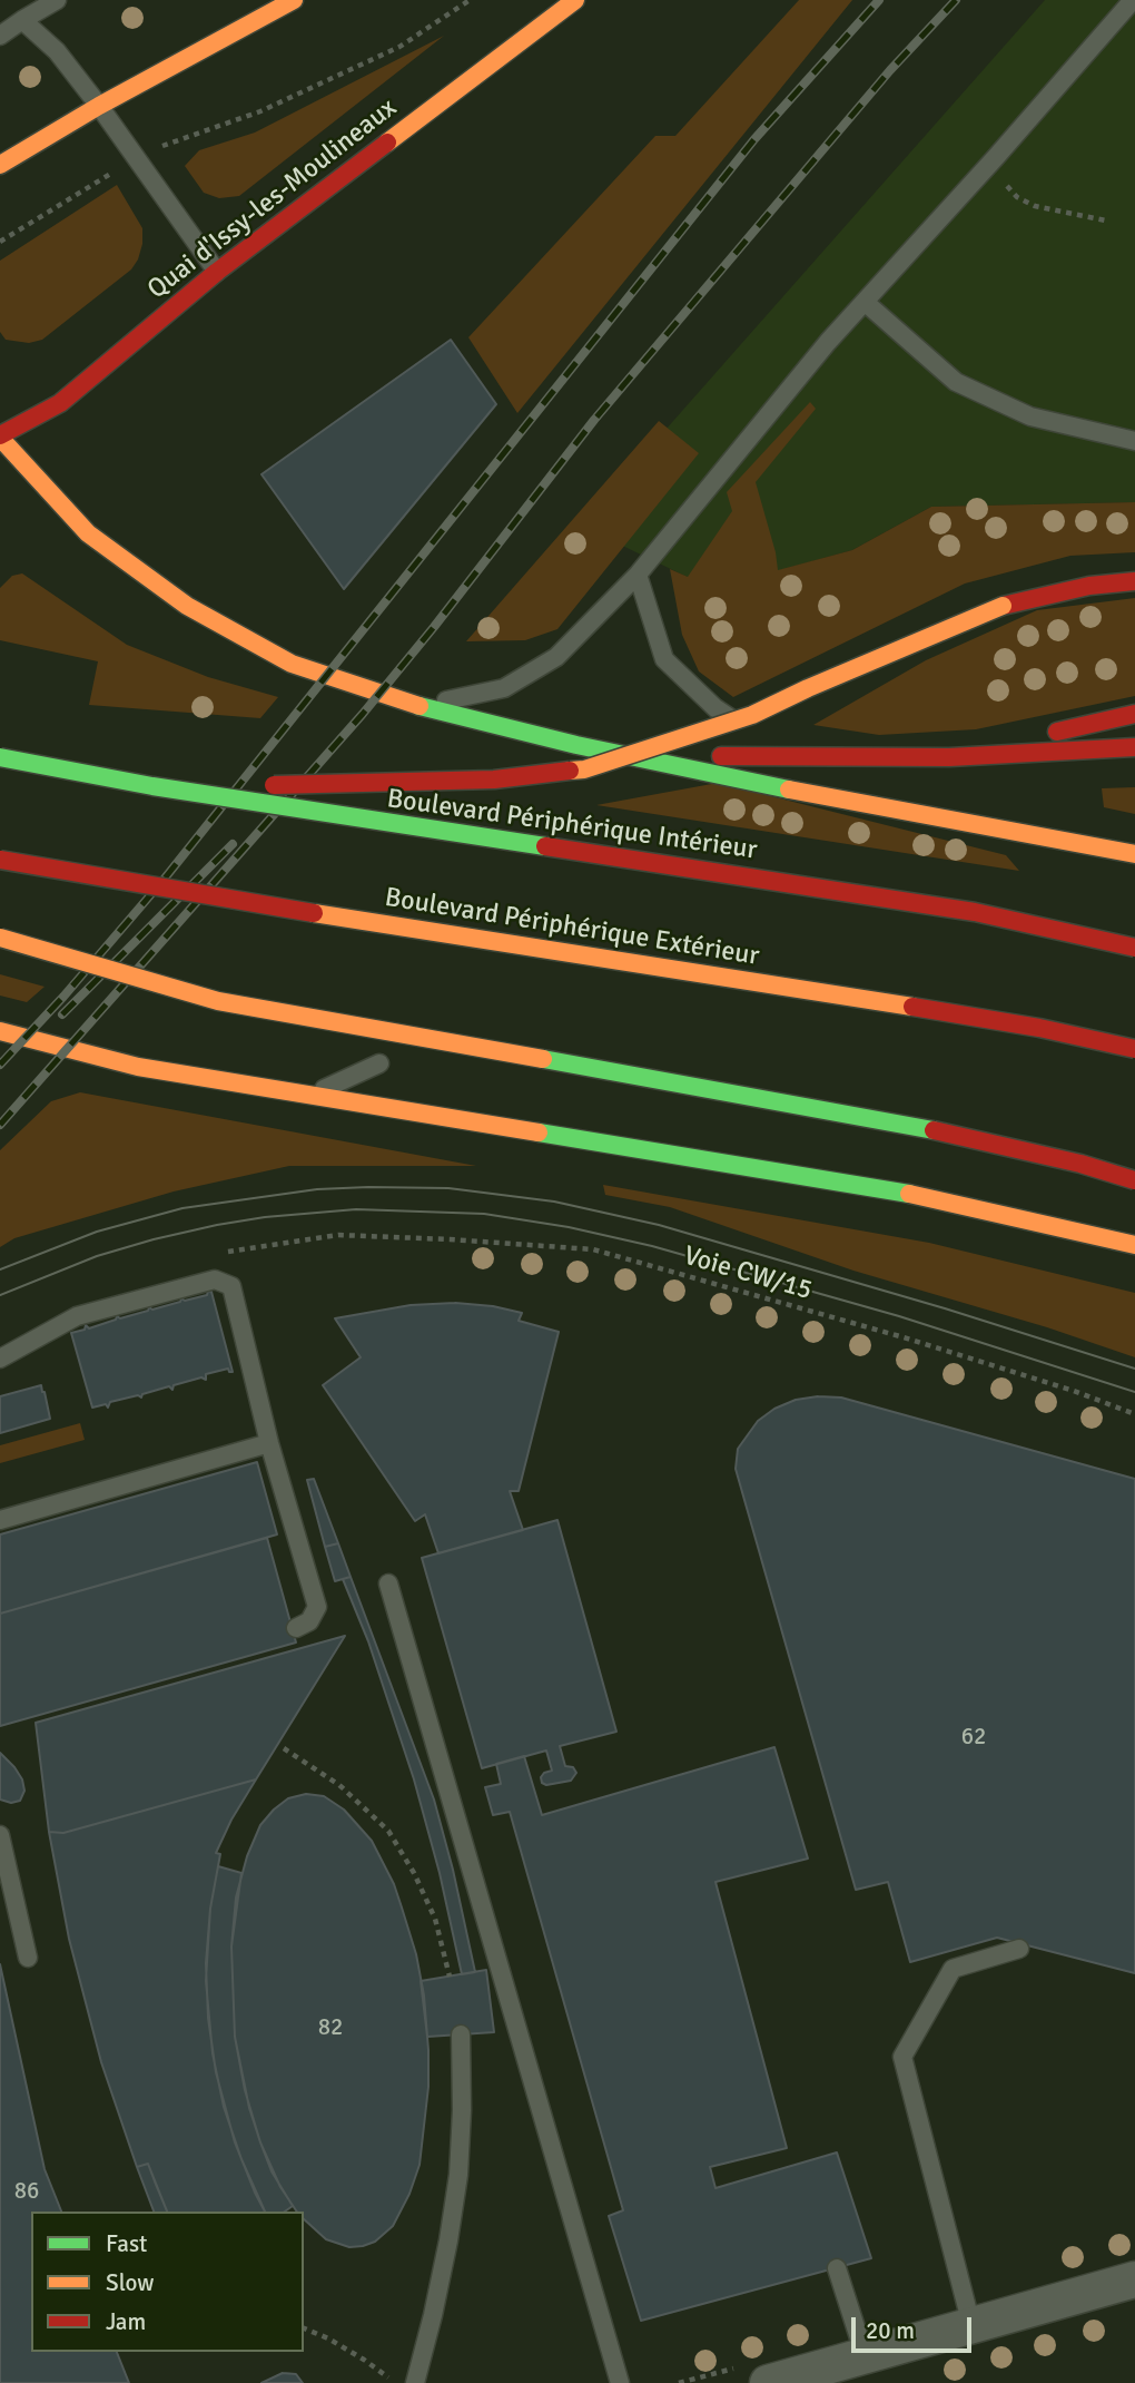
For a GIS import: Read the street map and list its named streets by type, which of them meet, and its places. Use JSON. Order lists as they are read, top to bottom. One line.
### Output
{"streets":{"main road":["Quai d'Issy-les-Moulineaux","Boulevard Périphérique Intérieur","Boulevard Périphérique Extérieur"],"path":["Voie CW/15"]},"house_numbers":["62","82","86"],"legend":["Fast","Slow","Jam"],"scale_bar":"20 m"}
